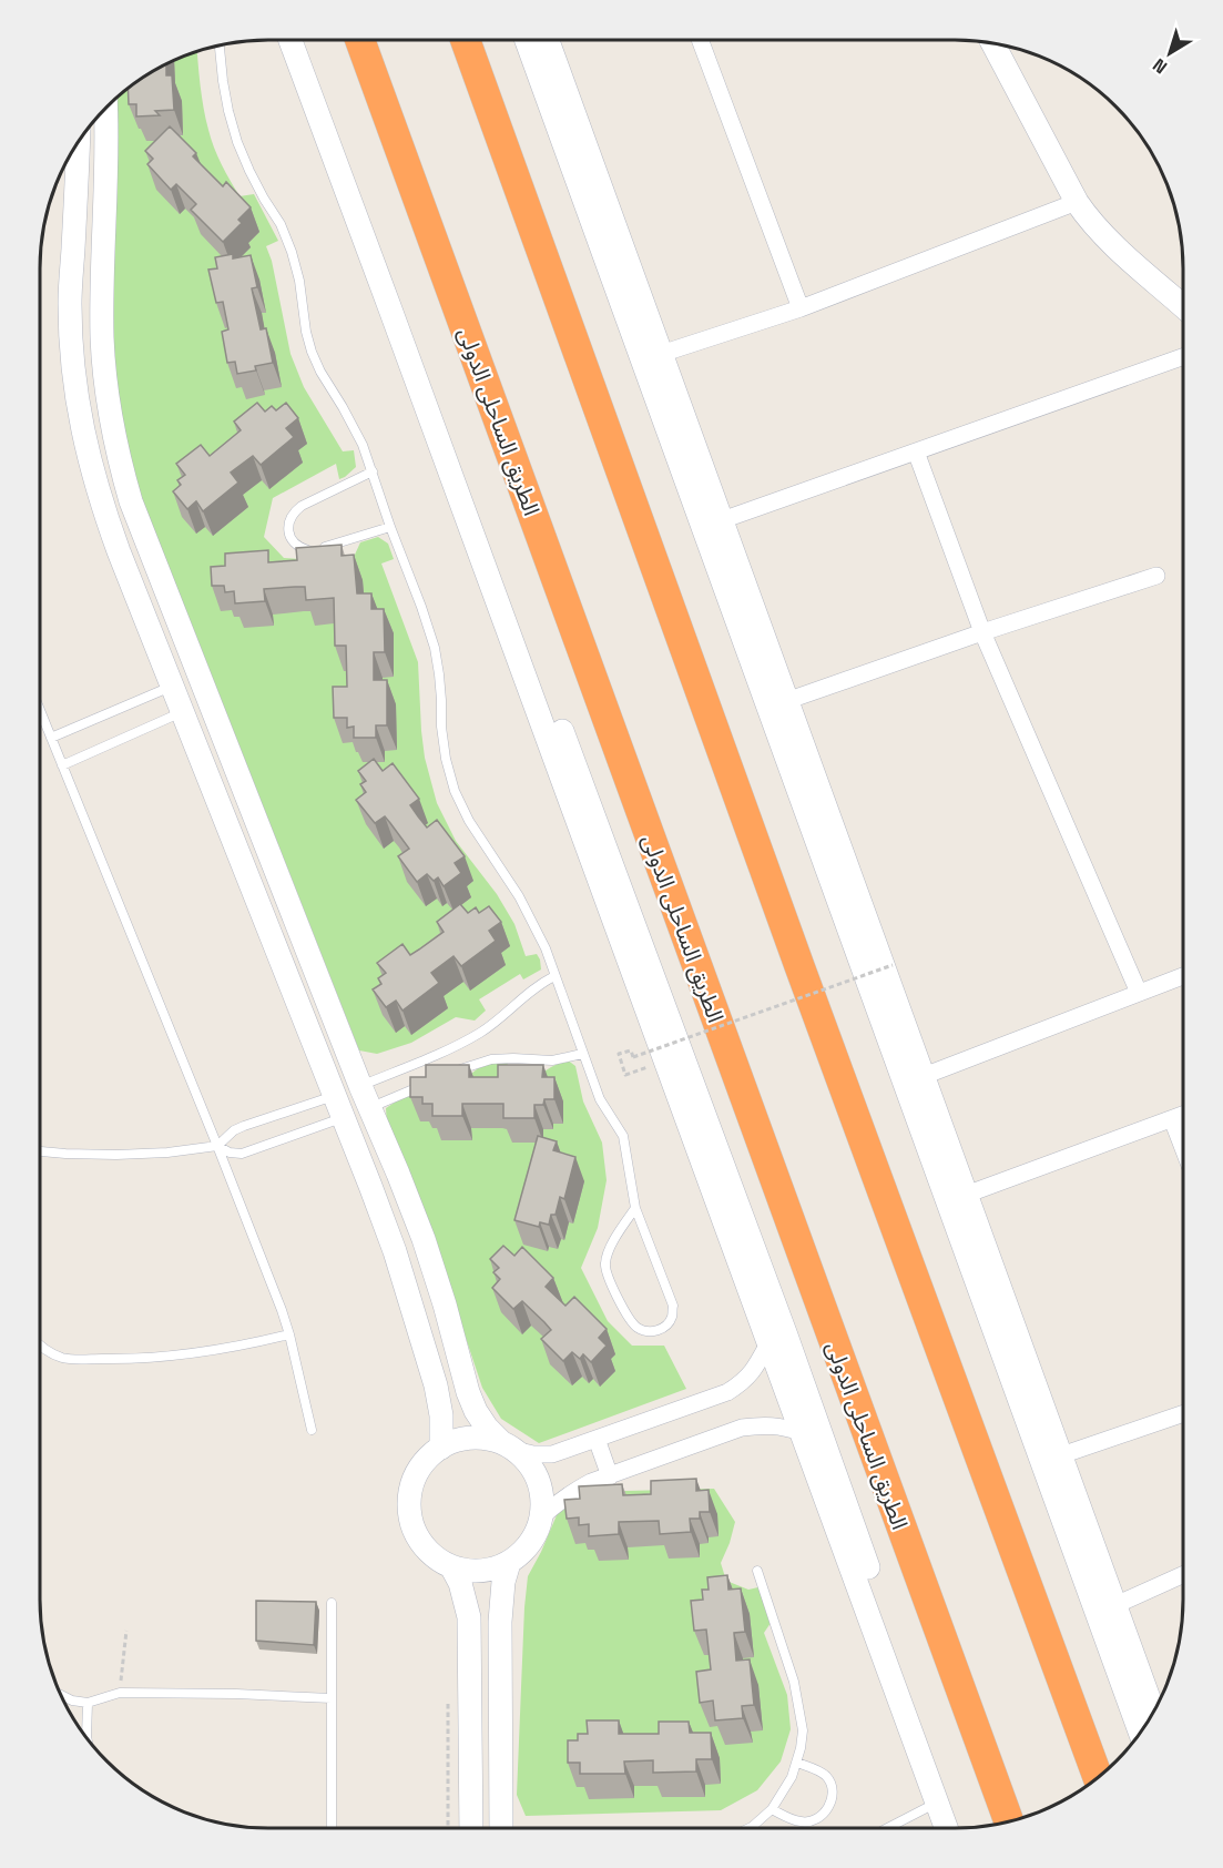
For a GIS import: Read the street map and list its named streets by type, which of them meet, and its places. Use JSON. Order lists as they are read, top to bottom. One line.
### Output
{"streets":{"highway":["الطريق الساحلى الدولى"]},"north":"bottom left"}
